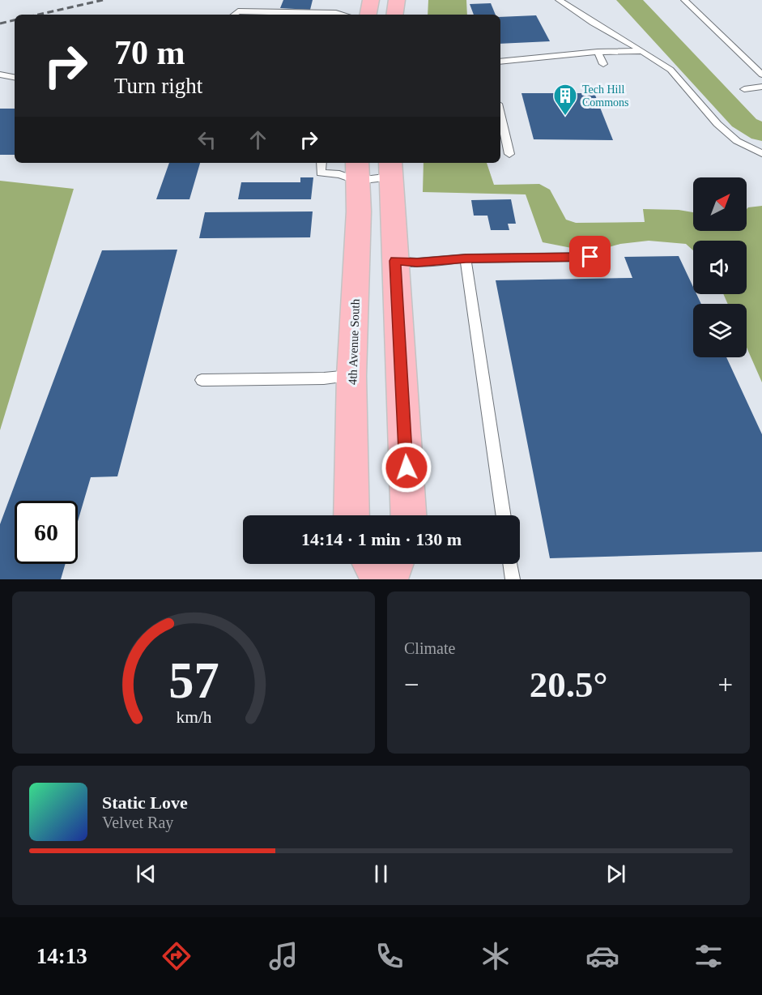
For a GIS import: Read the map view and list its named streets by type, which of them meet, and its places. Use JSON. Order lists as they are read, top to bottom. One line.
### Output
{"streets":{"main road":["4th Avenue South"]},"places":{"building":["Tech Hill Commons"]},"north":"top right","page":{"turn":["70 m","Turn right"],"limit":"60","trip":"14:14 · 1 min · 130 m","tile":"Climate","heat":["−","20.5°","+"],"song":["Static Love","Velvet Ray"],"tabs":"14:13","gauge":["57","km/h"]}}
